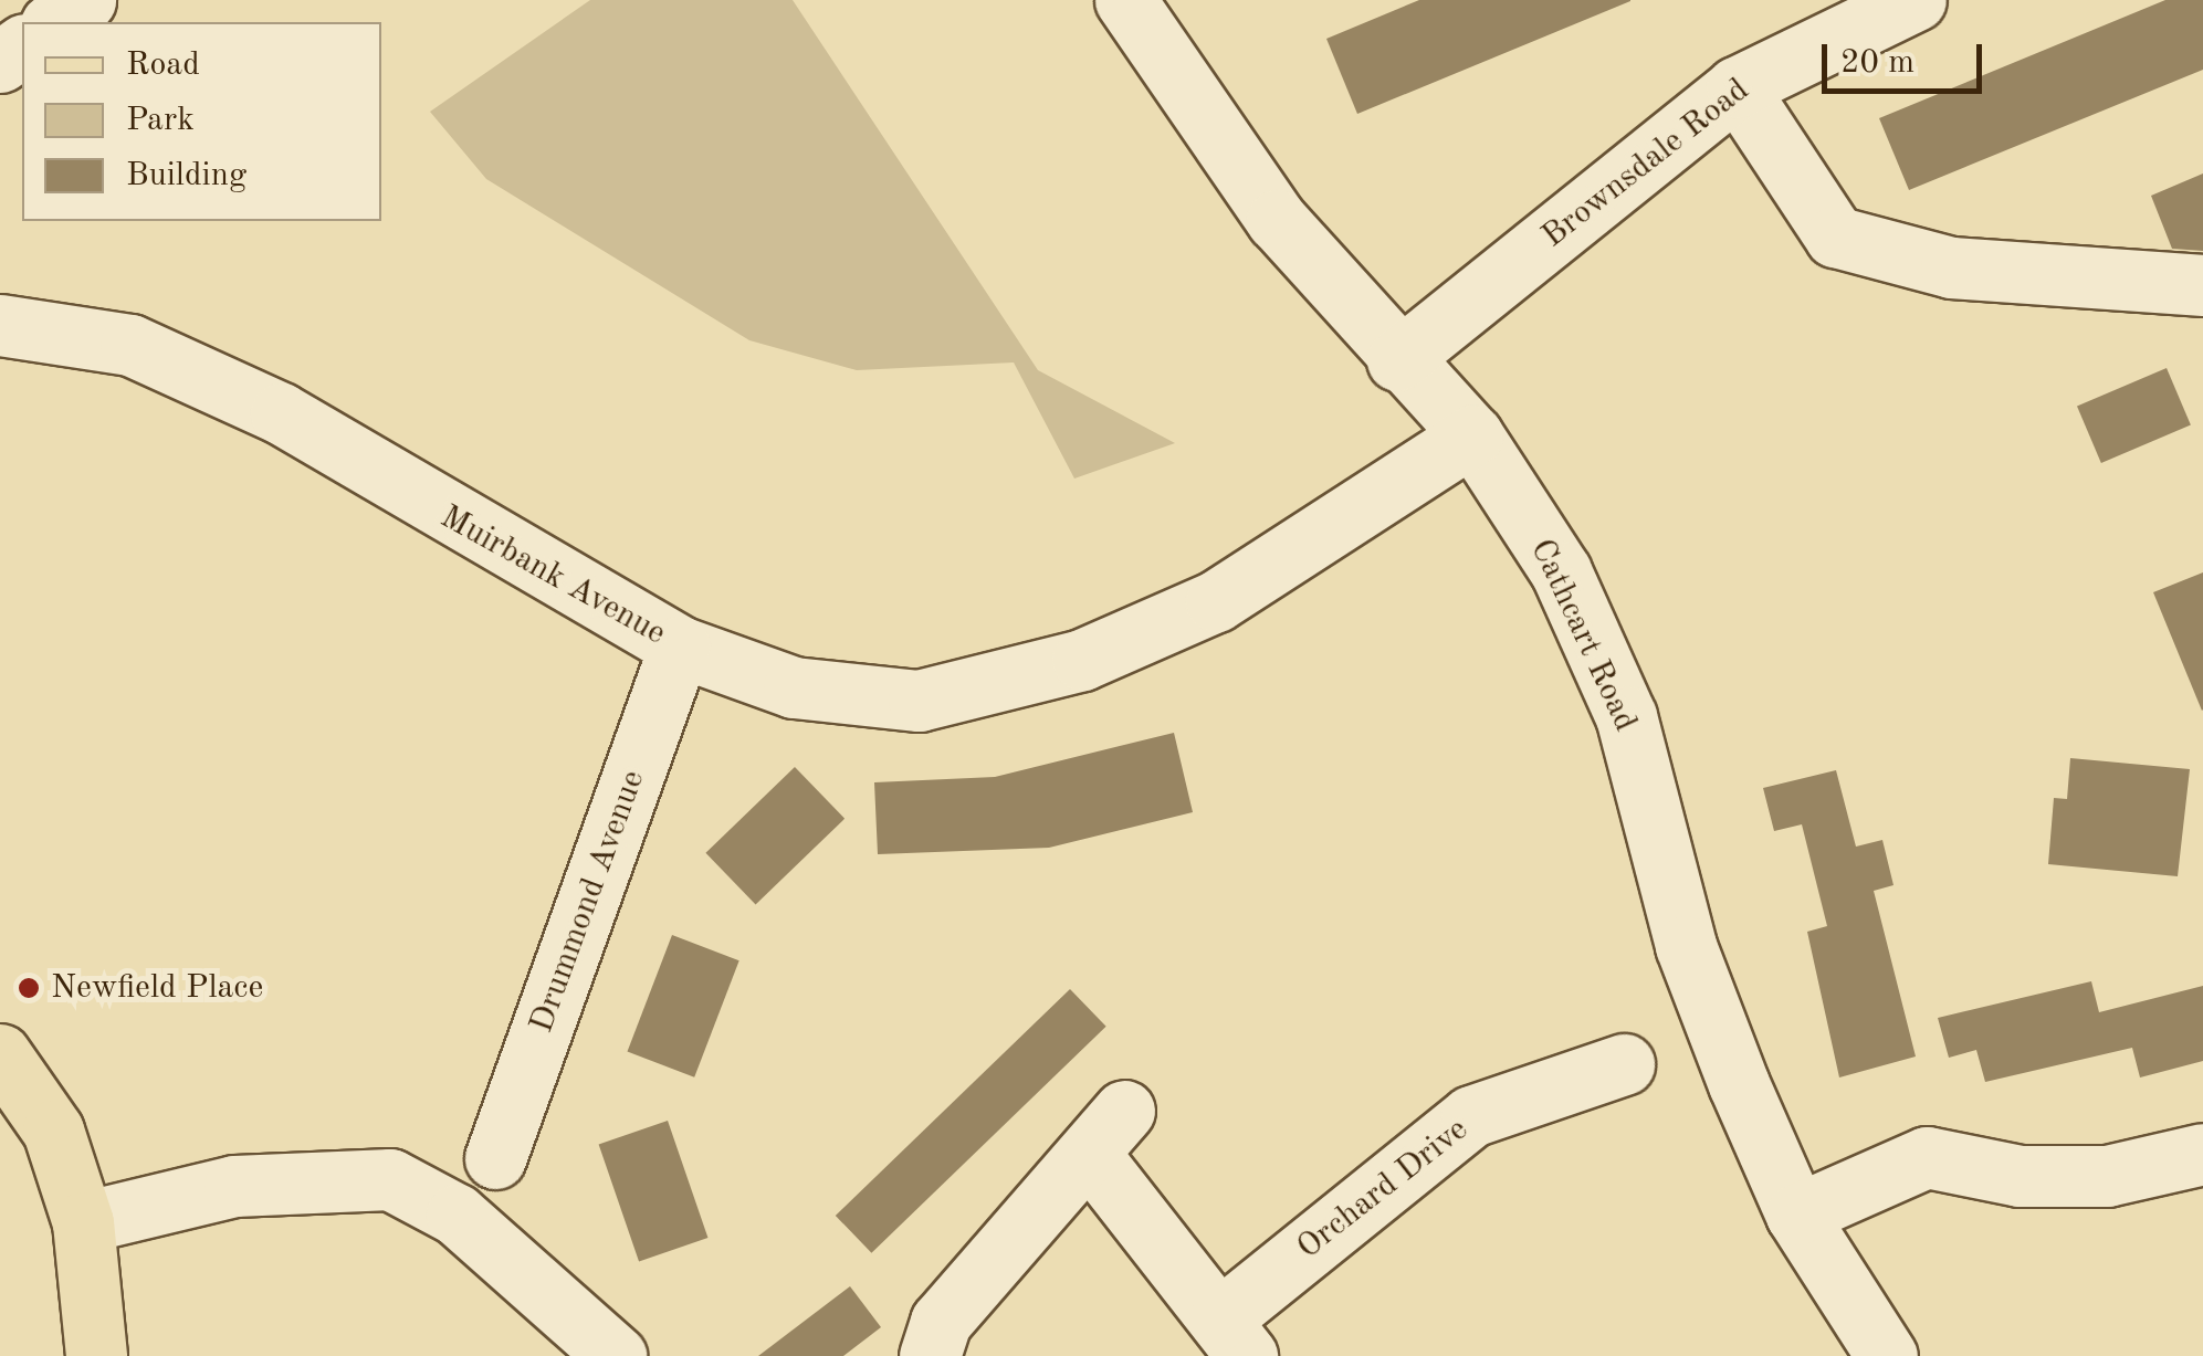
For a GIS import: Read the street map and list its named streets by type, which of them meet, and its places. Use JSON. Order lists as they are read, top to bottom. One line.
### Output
{"streets":{"street":["Brownsdale Road","Muirbank Avenue","Cathcart Road","Drummond Avenue","Orchard Drive"]},"crossings":[["Brownsdale Road","Cathcart Road"],["Muirbank Avenue","Cathcart Road"],["Muirbank Avenue","Drummond Avenue"]],"places":["Newfield Place"],"legend":["Road","Park","Building"],"scale_bar":"20 m"}
